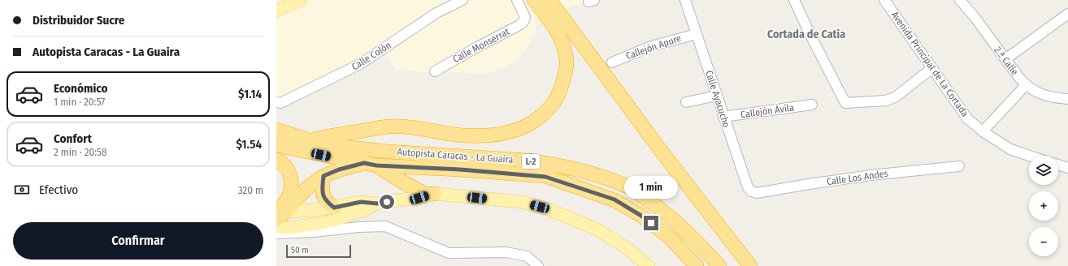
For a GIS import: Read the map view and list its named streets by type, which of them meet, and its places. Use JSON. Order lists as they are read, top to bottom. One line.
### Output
{"streets":{"highway":["Autopista Caracas - La Guaira","L-2"],"street":["Calle Monserrat","Callejón Apure","Calle Colón","2.ª Calle","Avenida Principal de La Cortada","Calle Ayacucho","Callejón Ávila","Calle Los Andes"]},"crossings":[["Callejón Apure","Calle Ayacucho"],["Calle Ayacucho","Callejón Ávila"],["Calle Ayacucho","Calle Los Andes"]],"districts":["Cortada de Catia"],"scale_bar":"50 m","page":{"banner":["Distribuidor Sucre","Autopista Caracas - La Guaira"],"list":[{"name":"Económico","note":"1 min · 20:57","value":"$1.14"},{"name":"Confort","note":"2 min · 20:58","value":"$1.54"}],"map_buttons":["+","−"],"pay":["Efectivo","320 m"],"bubble":"1 min","buttons":"Confirmar","scale":"50 m"}}
